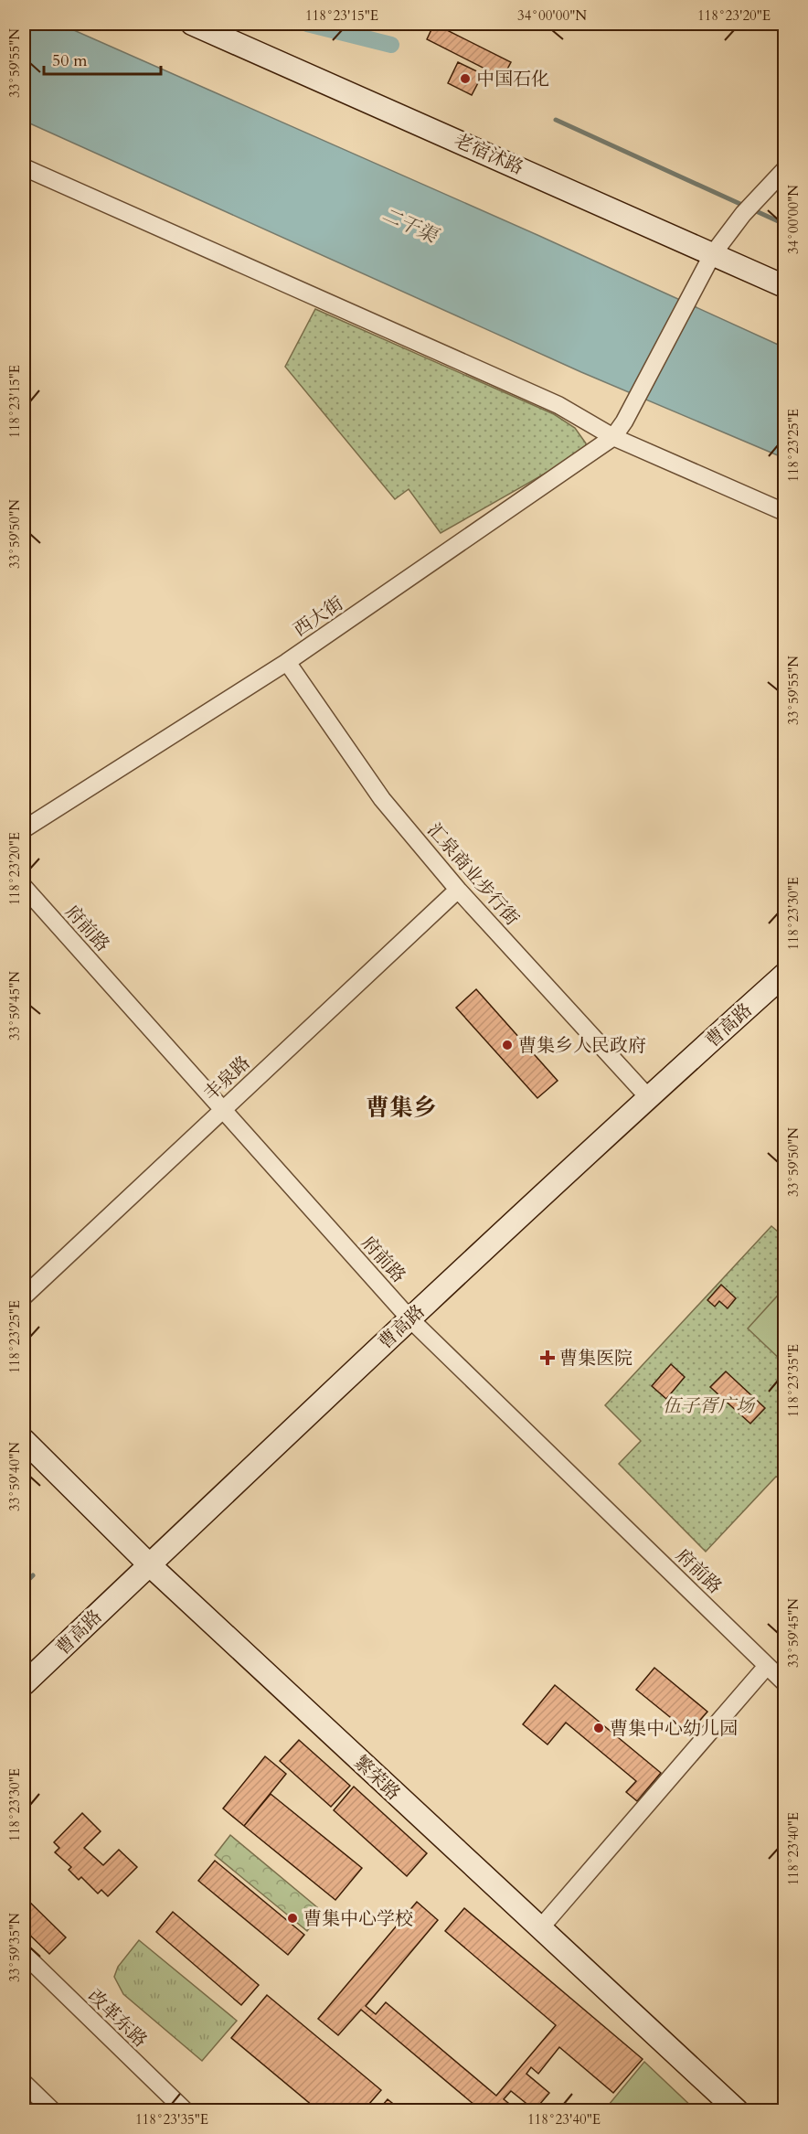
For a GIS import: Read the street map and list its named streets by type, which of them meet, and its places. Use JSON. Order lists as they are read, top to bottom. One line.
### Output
{"streets":{"street":["老宿沭路","西大街","汇泉商业步行街","府前路","曹高路","丰泉路","繁荣路","改革东路"]},"crossings":[["老宿沭路","西大街"],["西大街","汇泉商业步行街"],["汇泉商业步行街","曹高路"],["汇泉商业步行街","丰泉路"],["府前路","曹高路"],["府前路","丰泉路"],["曹高路","繁荣路"]],"districts":["曹集乡"],"water":["二干渠"],"parks":["伍子胥广场"],"places":{"other":["中国石化","曹集乡人民政府","曹集中心幼儿园","曹集中心学校"],"health":["曹集医院"]},"scale_bar":"50 m","coordinates":["118°23'15\"E","34°00'00\"N","118°23'20\"E","33°59'55\"N","118°23'25\"E","33°59'50\"N","118°23'30\"E","33°59'45\"N","118°23'35\"E","33°59'40\"N","118°23'40\"E","33°59'35\"N"]}
